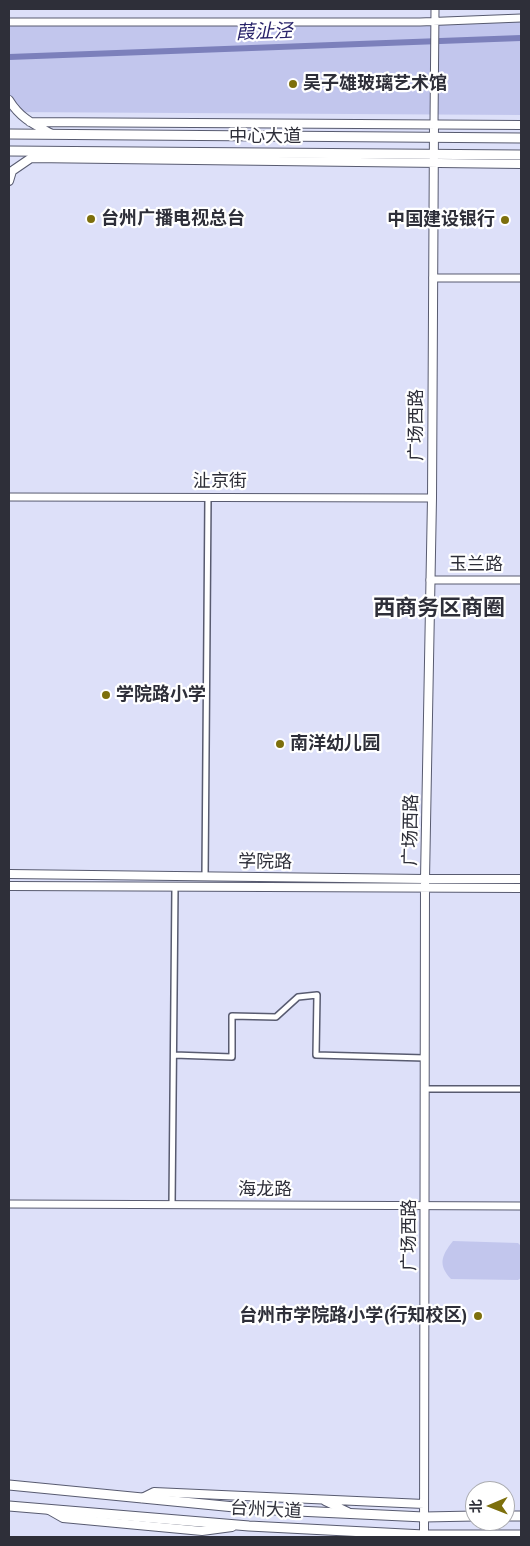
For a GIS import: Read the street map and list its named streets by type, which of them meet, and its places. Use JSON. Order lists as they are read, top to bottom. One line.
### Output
{"streets":{"main road":["中心大道","广场西路","学院路","台州大道"],"street":["沚京街","玉兰路","海龙路"]},"crossings":[["中心大道","广场西路"],["广场西路","沚京街"],["广场西路","玉兰路"],["广场西路","学院路"],["广场西路","海龙路"],["广场西路","台州大道"]],"districts":["西商务区商圈"],"water":["葭沚泾"],"places":["吴子雄玻璃艺术馆","台州广播电视总台","中国建设银行","学院路小学","南洋幼儿园","台州市学院路小学(行知校区)"],"north":"left"}
